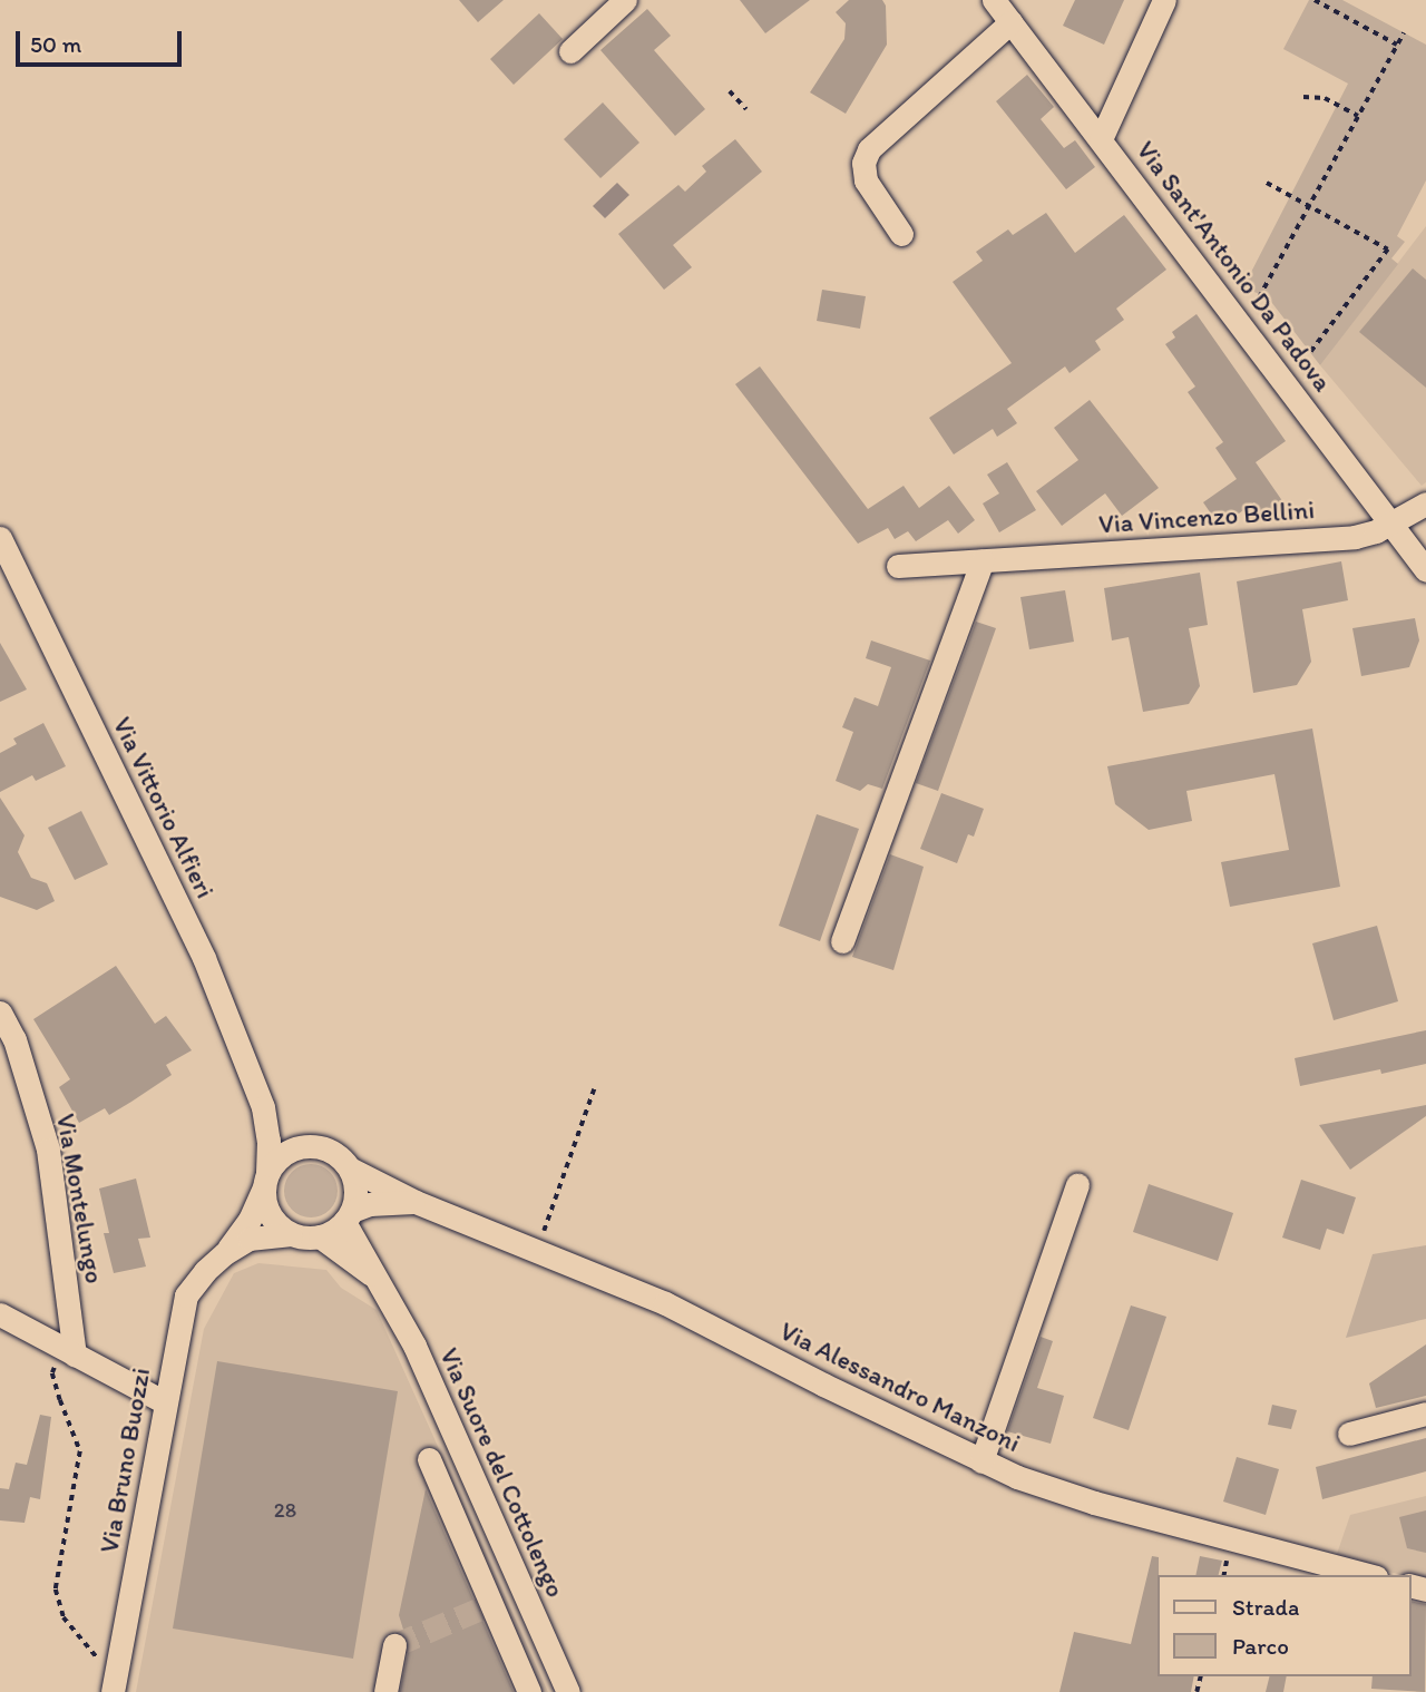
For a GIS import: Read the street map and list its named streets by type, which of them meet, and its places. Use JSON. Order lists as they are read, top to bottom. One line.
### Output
{"streets":{"street":["Via Sant'Antonio Da Padova","Via Vincenzo Bellini","Via Vittorio Alfieri","Via Montelungo","Via Alessandro Manzoni","Via Bruno Buozzi","Via Suore del Cottolengo"]},"crossings":[["Via Sant'Antonio Da Padova","Via Vincenzo Bellini"],["Via Vittorio Alfieri","Via Alessandro Manzoni"],["Via Vittorio Alfieri","Via Bruno Buozzi"],["Via Vittorio Alfieri","Via Suore del Cottolengo"],["Via Alessandro Manzoni","Via Bruno Buozzi"],["Via Alessandro Manzoni","Via Suore del Cottolengo"],["Via Bruno Buozzi","Via Suore del Cottolengo"]],"house_numbers":["28"],"legend":["Strada","Parco"],"scale_bar":"50 m"}
